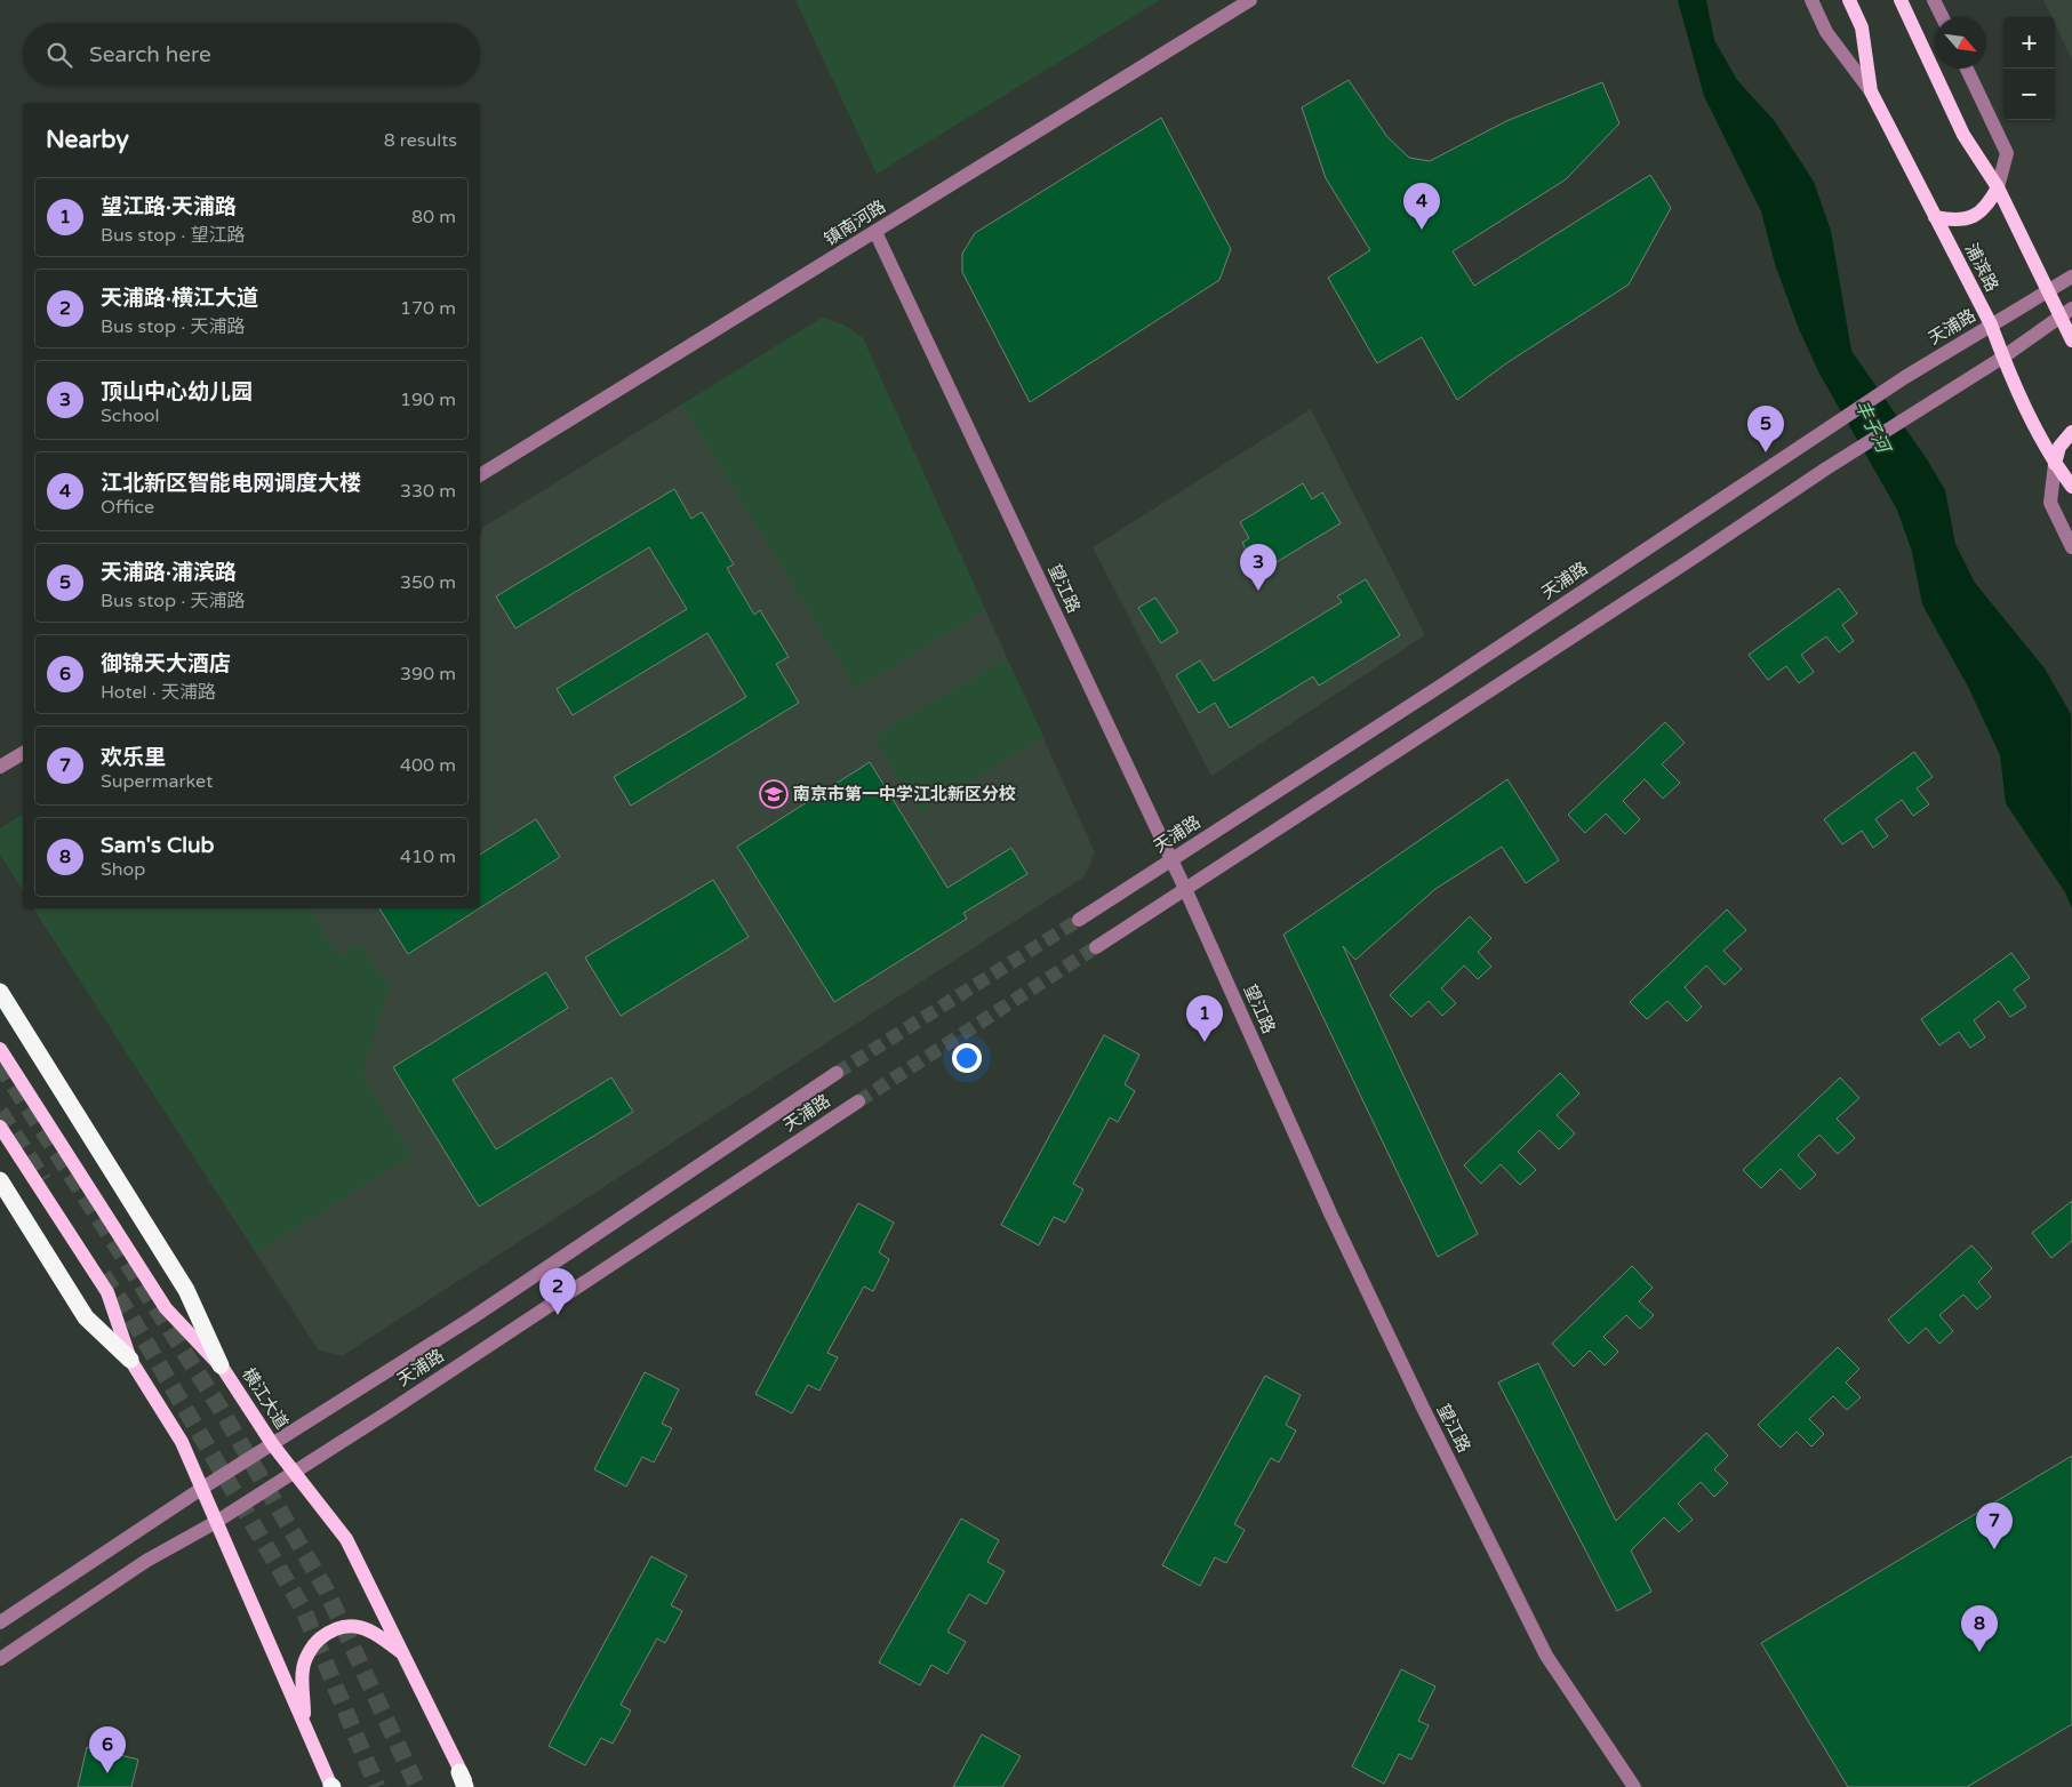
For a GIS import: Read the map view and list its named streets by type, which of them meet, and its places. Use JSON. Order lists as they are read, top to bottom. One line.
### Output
{"streets":{"main road":["浦滨路","横江大道"],"street":["镇南河路","天浦路","望江路"]},"crossings":[["镇南河路","望江路"],["浦滨路","天浦路"],["天浦路","望江路"],["天浦路","横江大道"]],"water":["丰子河"],"places":{"school or university":["南京市第一中学江北新区分校"]},"north":"bottom right","page":{"map_buttons":["+","−"],"search":"Search here","heading":["Nearby","8 results"],"list":[{"mark":"1","name":"望江路·天浦路","note":"Bus stop · 望江路","value":"80 m"},{"mark":"2","name":"天浦路·横江大道","note":"Bus stop · 天浦路","value":"170 m"},{"mark":"3","name":"顶山中心幼儿园","note":"School","value":"190 m"},{"mark":"4","name":"江北新区智能电网调度大楼","note":"Office","value":"330 m"},{"mark":"5","name":"天浦路·浦滨路","note":"Bus stop · 天浦路","value":"350 m"},{"mark":"6","name":"御锦天大酒店","note":"Hotel · 天浦路","value":"390 m"},{"mark":"7","name":"欢乐里","note":"Supermarket","value":"400 m"},{"mark":"8","name":"Sam's Club","note":"Shop","value":"410 m"}],"pins":["4","5","3","1","2","7","8","6"]}}
